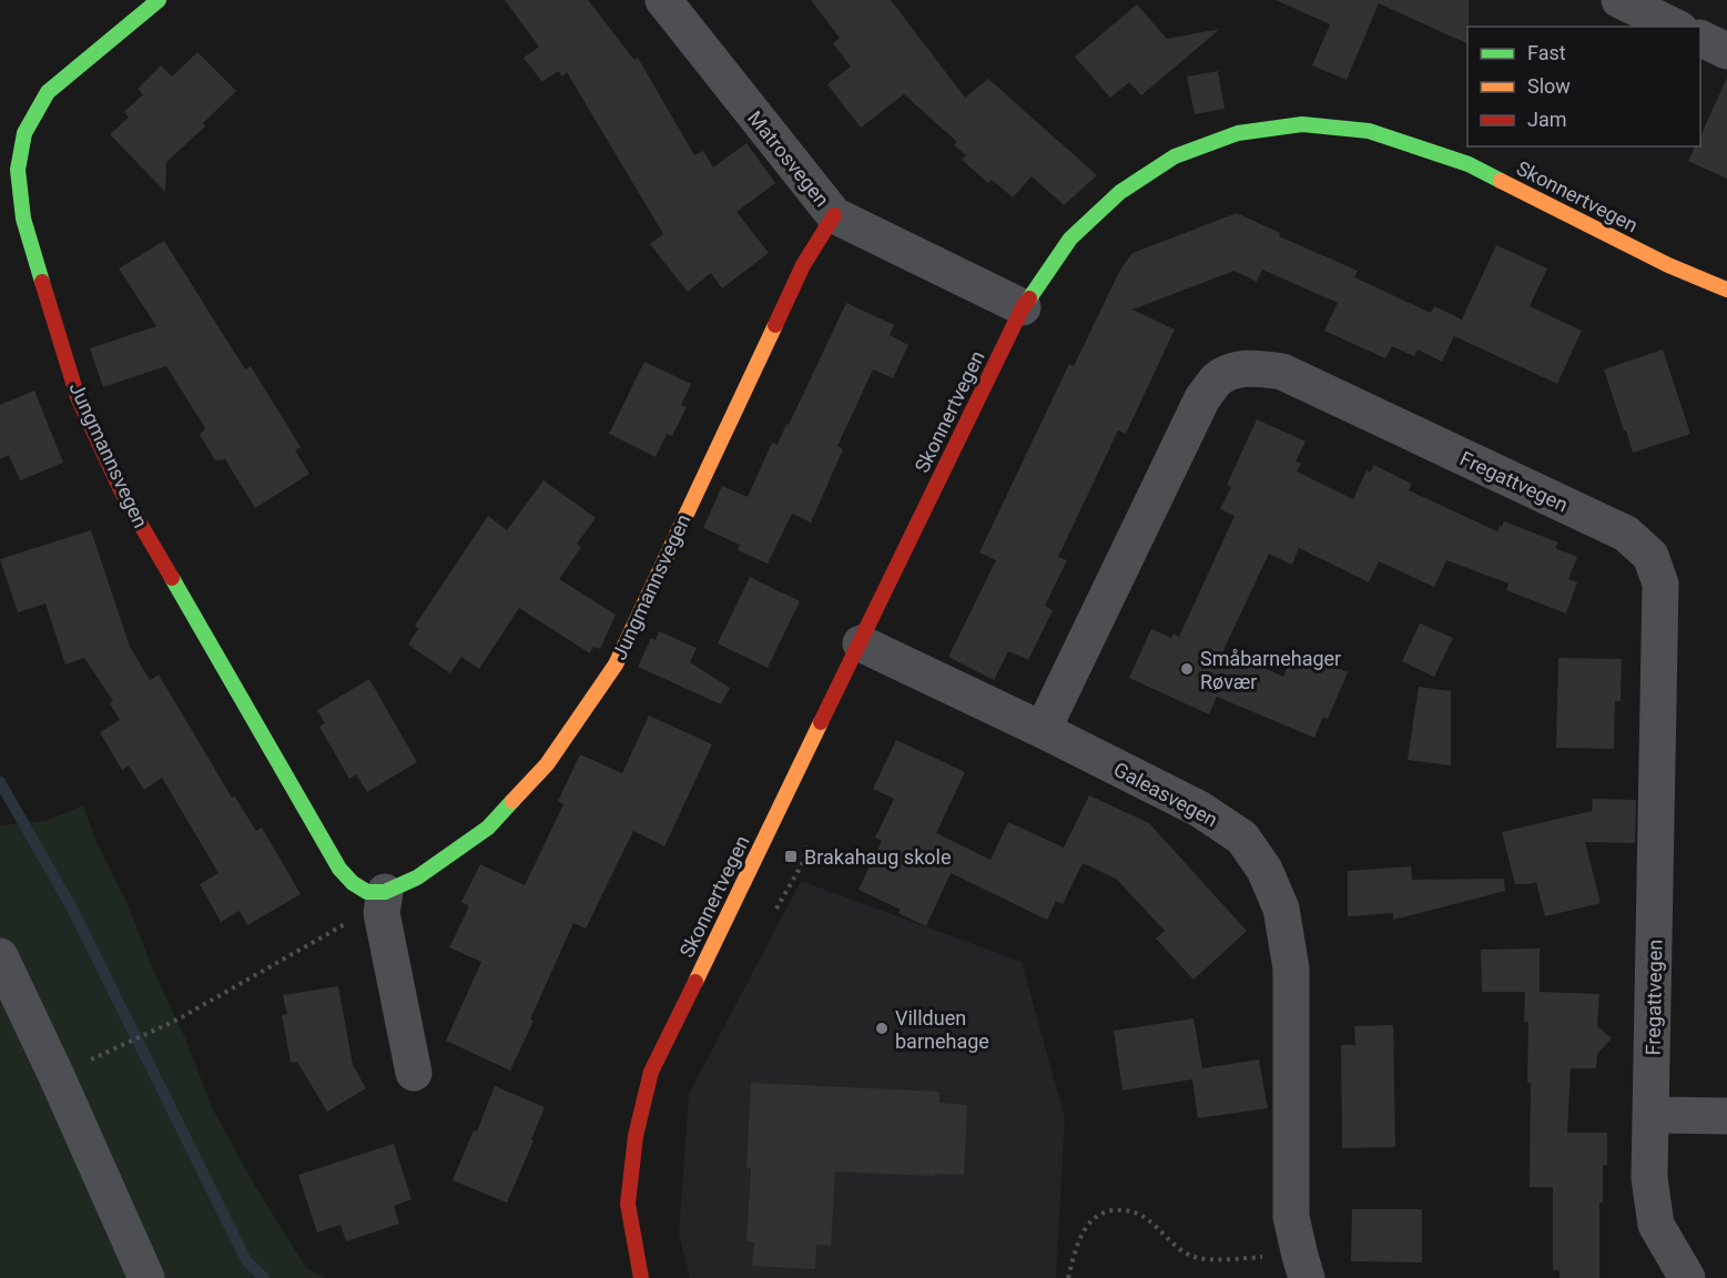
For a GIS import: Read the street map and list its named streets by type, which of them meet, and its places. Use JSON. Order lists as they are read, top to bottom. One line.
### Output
{"streets":{"street":["Matrosvegen","Skonnertvegen","Jungmannsvegen","Fregattvegen","Galeasvegen"]},"crossings":[["Matrosvegen","Skonnertvegen"],["Matrosvegen","Jungmannsvegen"],["Skonnertvegen","Galeasvegen"],["Fregattvegen","Galeasvegen"]],"places":{"other":["Småbarnehager Røvær","Villduen barnehage"],"transit":["Brakahaug skole"]},"legend":["Fast","Slow","Jam"]}
